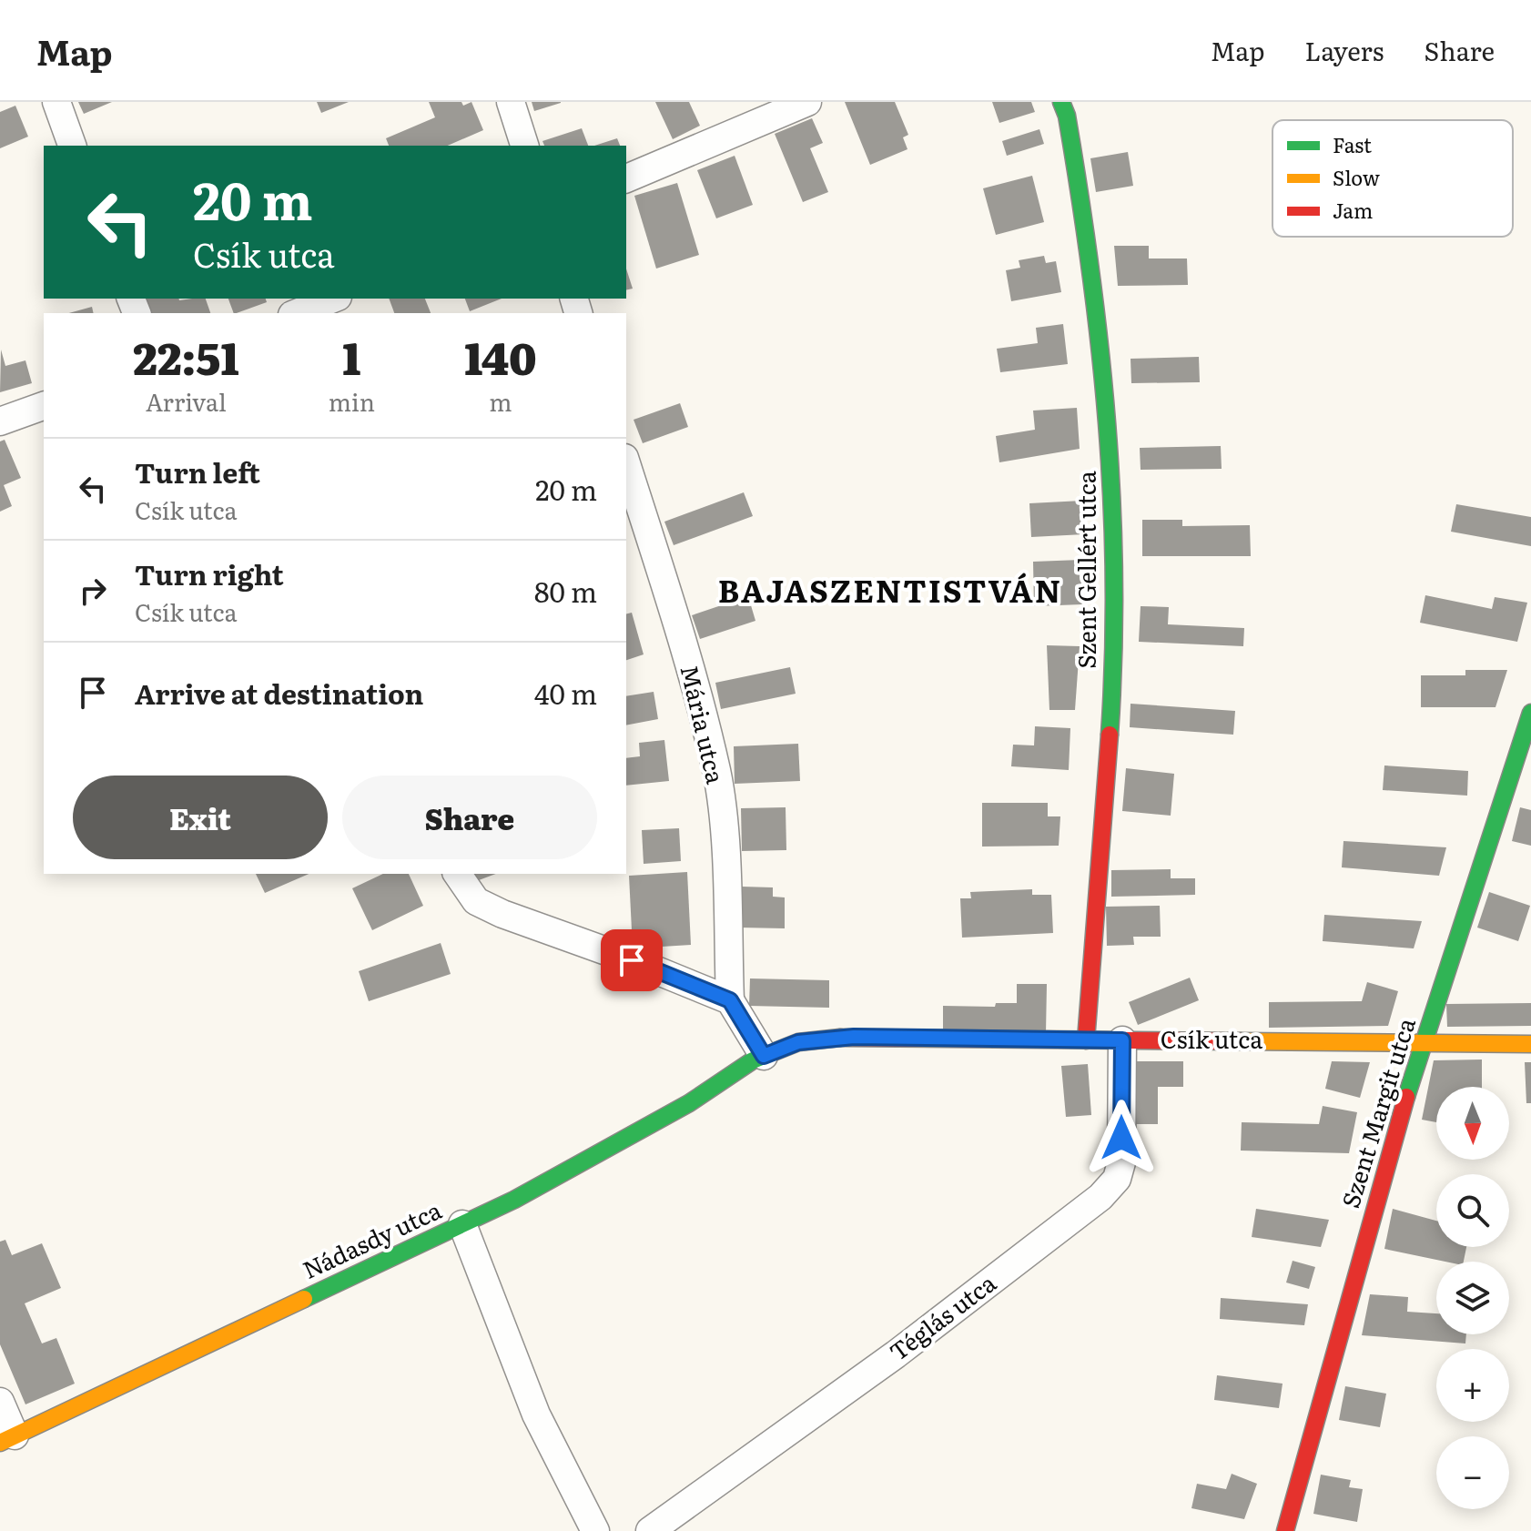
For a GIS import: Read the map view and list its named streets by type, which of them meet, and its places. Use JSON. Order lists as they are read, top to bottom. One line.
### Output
{"streets":{"street":["Szent Gellért utca","Mária utca","Csík utca","Szent Margit utca","Nádasdy utca","Téglás utca"]},"crossings":[["Szent Gellért utca","Csík utca"],["Csík utca","Szent Margit utca"],["Csík utca","Nádasdy utca"],["Csík utca","Téglás utca"]],"districts":["BAJASZENTISTVÁN"],"legend":["Fast","Slow","Jam"],"north":"bottom","page":{"header":"Map","nav":["Map","Layers","Share"],"turn":["20 m","Csík utca"],"eta":["22:51","Arrival","1","min","140","m"],"list":[{"name":"Turn left","note":"Csík utca","value":"20 m"},{"name":"Turn right","note":"Csík utca","value":"80 m"},{"name":"Arrive at destination","value":"40 m"}],"buttons":["Exit","Share"],"map_buttons":["+","−"]}}
